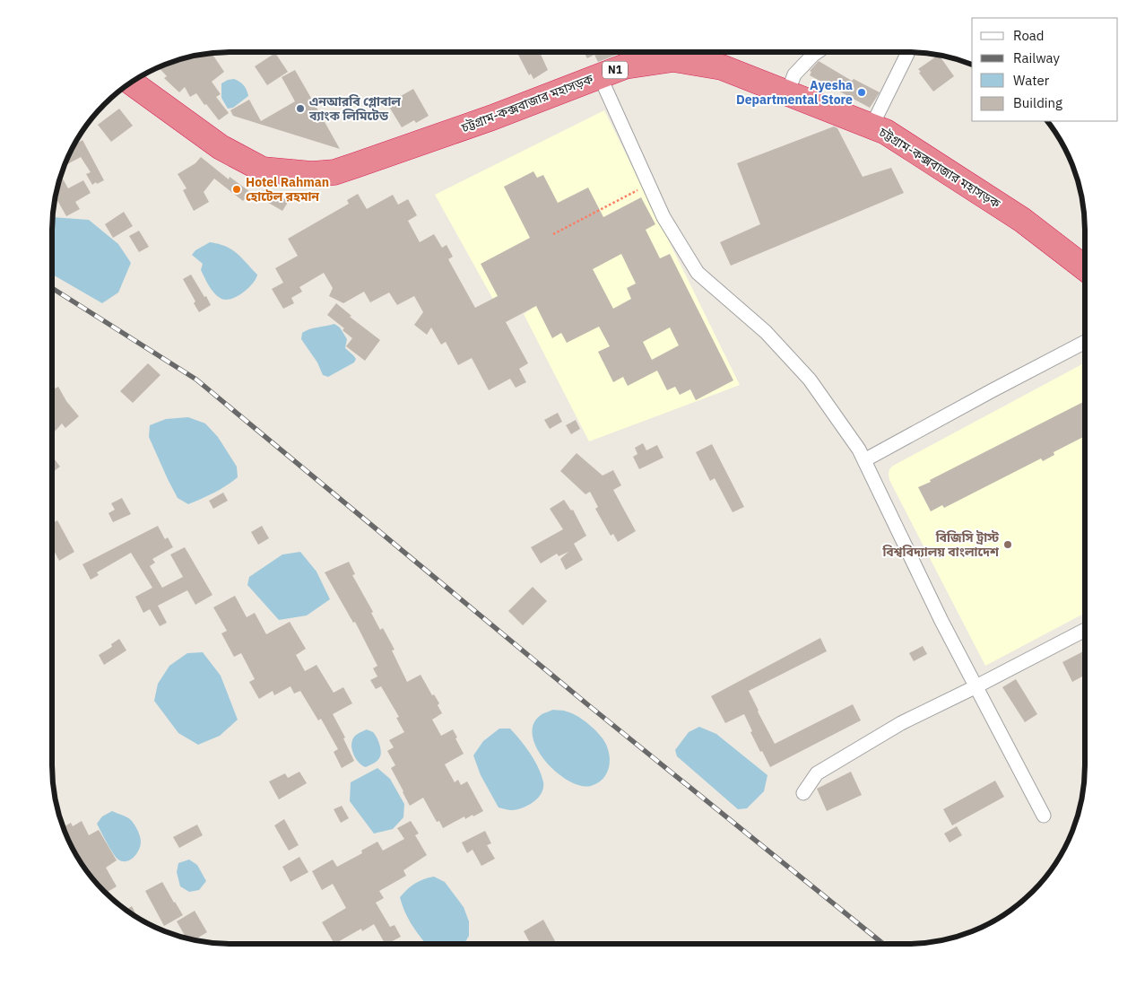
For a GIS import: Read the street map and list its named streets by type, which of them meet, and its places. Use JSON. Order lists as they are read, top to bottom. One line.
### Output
{"streets":{"highway":["N1","চট্টগ্রাম-কক্সবাজার মহাসড়ক"]},"places":["Ayesha Departmental Store","এনআরবি গ্লোবাল ব্যাংক লিমিটেড","Hotel Rahman হোটেল রহমান","বিজিসি ট্রাস্ট বিশ্ববিদ্যালয় বাংলাদেশ"],"legend":["Road","Railway","Water","Building"]}
